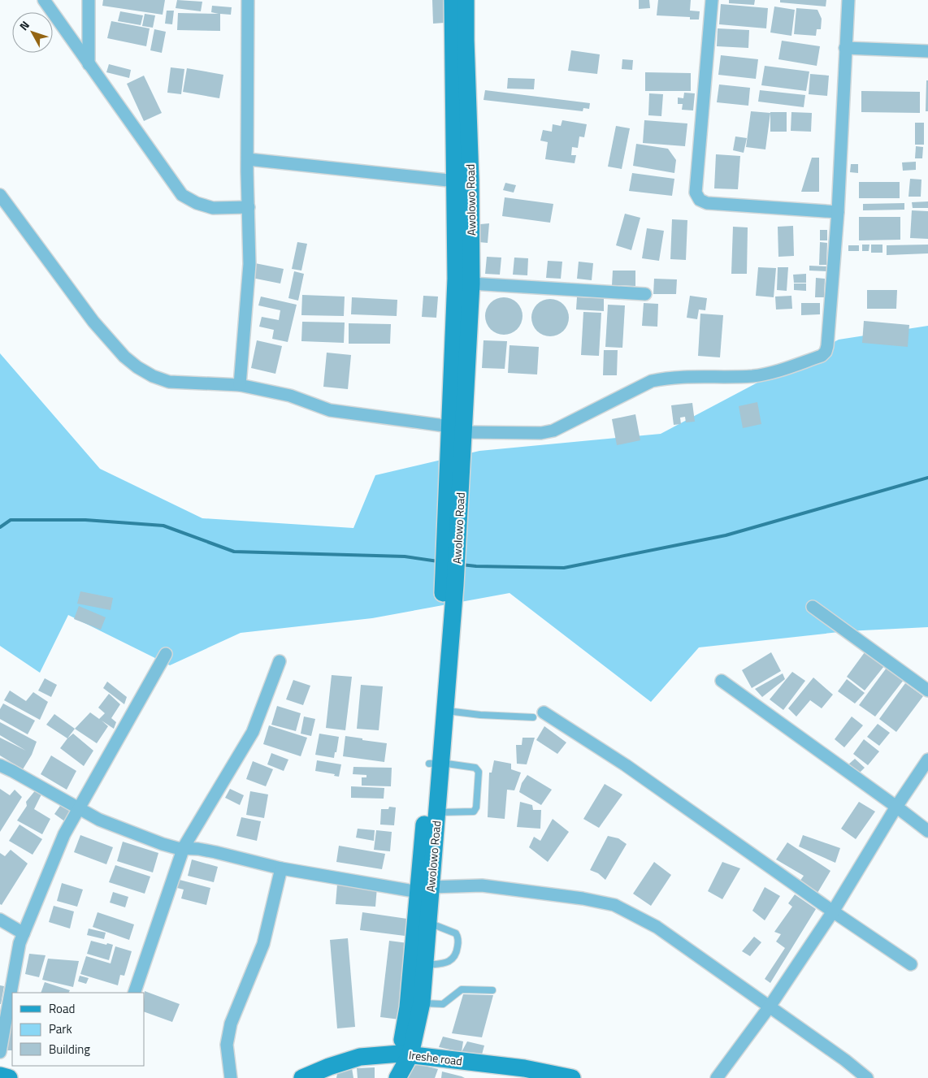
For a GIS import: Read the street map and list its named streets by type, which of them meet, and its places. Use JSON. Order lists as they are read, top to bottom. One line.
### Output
{"streets":{"main road":["Awolowo Road","Ireshe road"]},"crossings":[["Awolowo Road","Ireshe road"]],"legend":["Road","Park","Building"],"north":"top left"}
